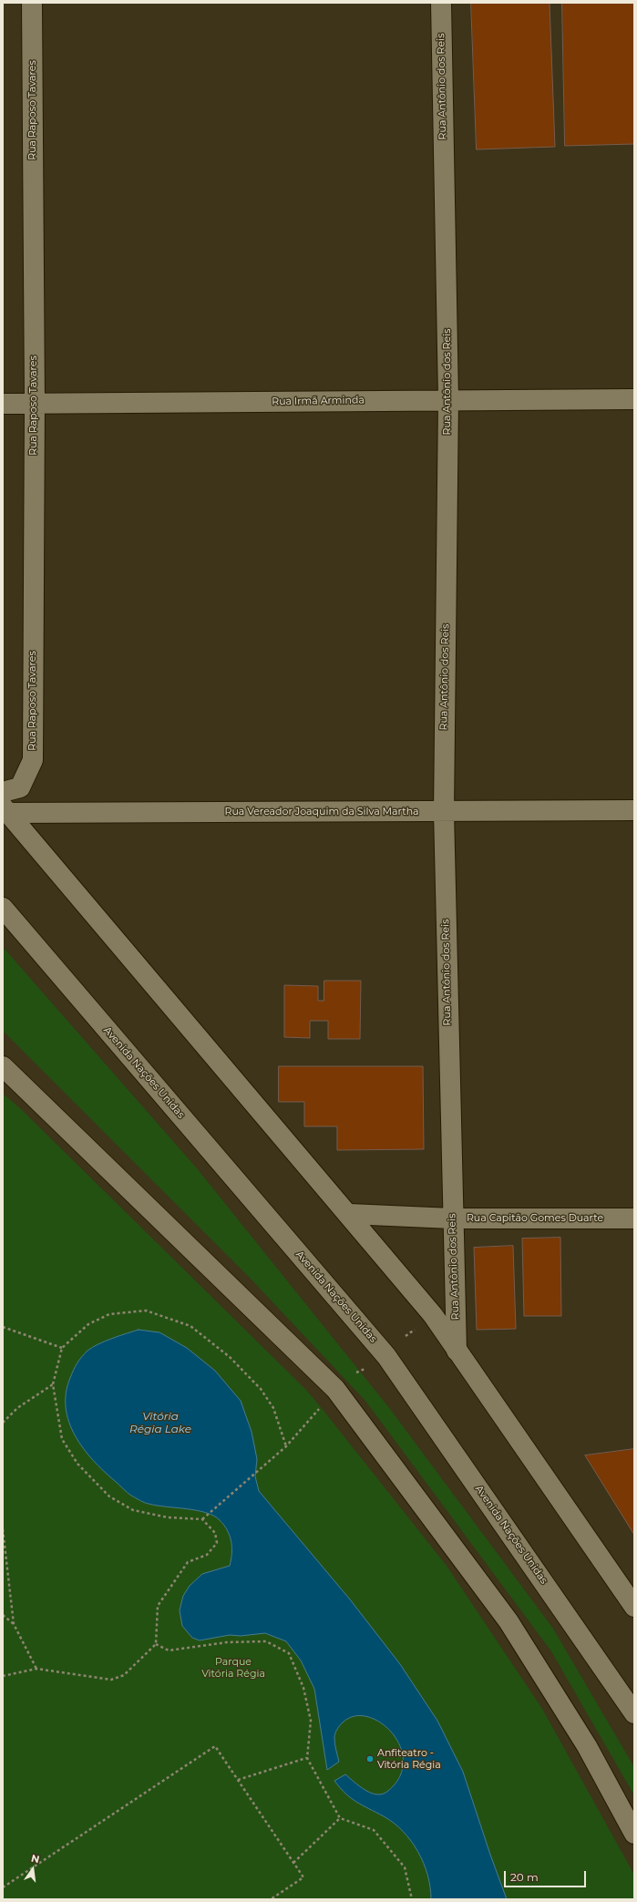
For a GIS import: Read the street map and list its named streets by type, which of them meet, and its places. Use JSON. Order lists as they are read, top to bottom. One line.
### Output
{"streets":{"street":["Rua Antônio dos Reis","Rua Raposo Tavares","Rua Irmã Arminda","Rua Vereador Joaquim da Silva Martha","Avenida Nações Unidas","Rua Capitão Gomes Duarte"]},"crossings":[["Rua Antônio dos Reis","Rua Irmã Arminda"],["Rua Antônio dos Reis","Rua Vereador Joaquim da Silva Martha"],["Rua Antônio dos Reis","Rua Capitão Gomes Duarte"],["Rua Raposo Tavares","Rua Irmã Arminda"]],"water":["Vitória Régia Lake"],"parks":["Parque Vitória Régia"],"places":["Anfiteatro - Vitória Régia"],"scale_bar":"20 m","north":"top"}
